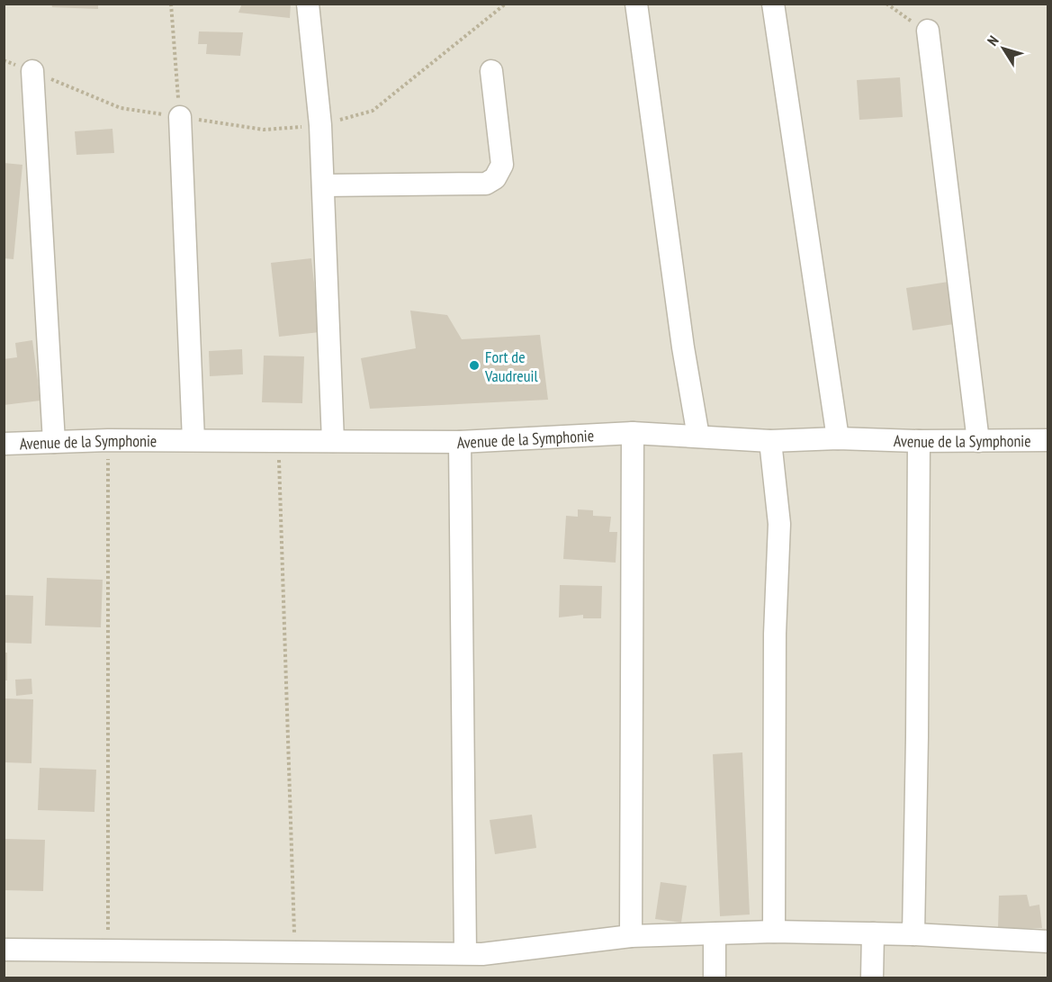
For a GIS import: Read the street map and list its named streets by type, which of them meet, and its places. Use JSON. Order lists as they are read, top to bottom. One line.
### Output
{"streets":{"street":["Avenue de la Symphonie"]},"places":["Fort de Vaudreuil"],"north":"top left"}
